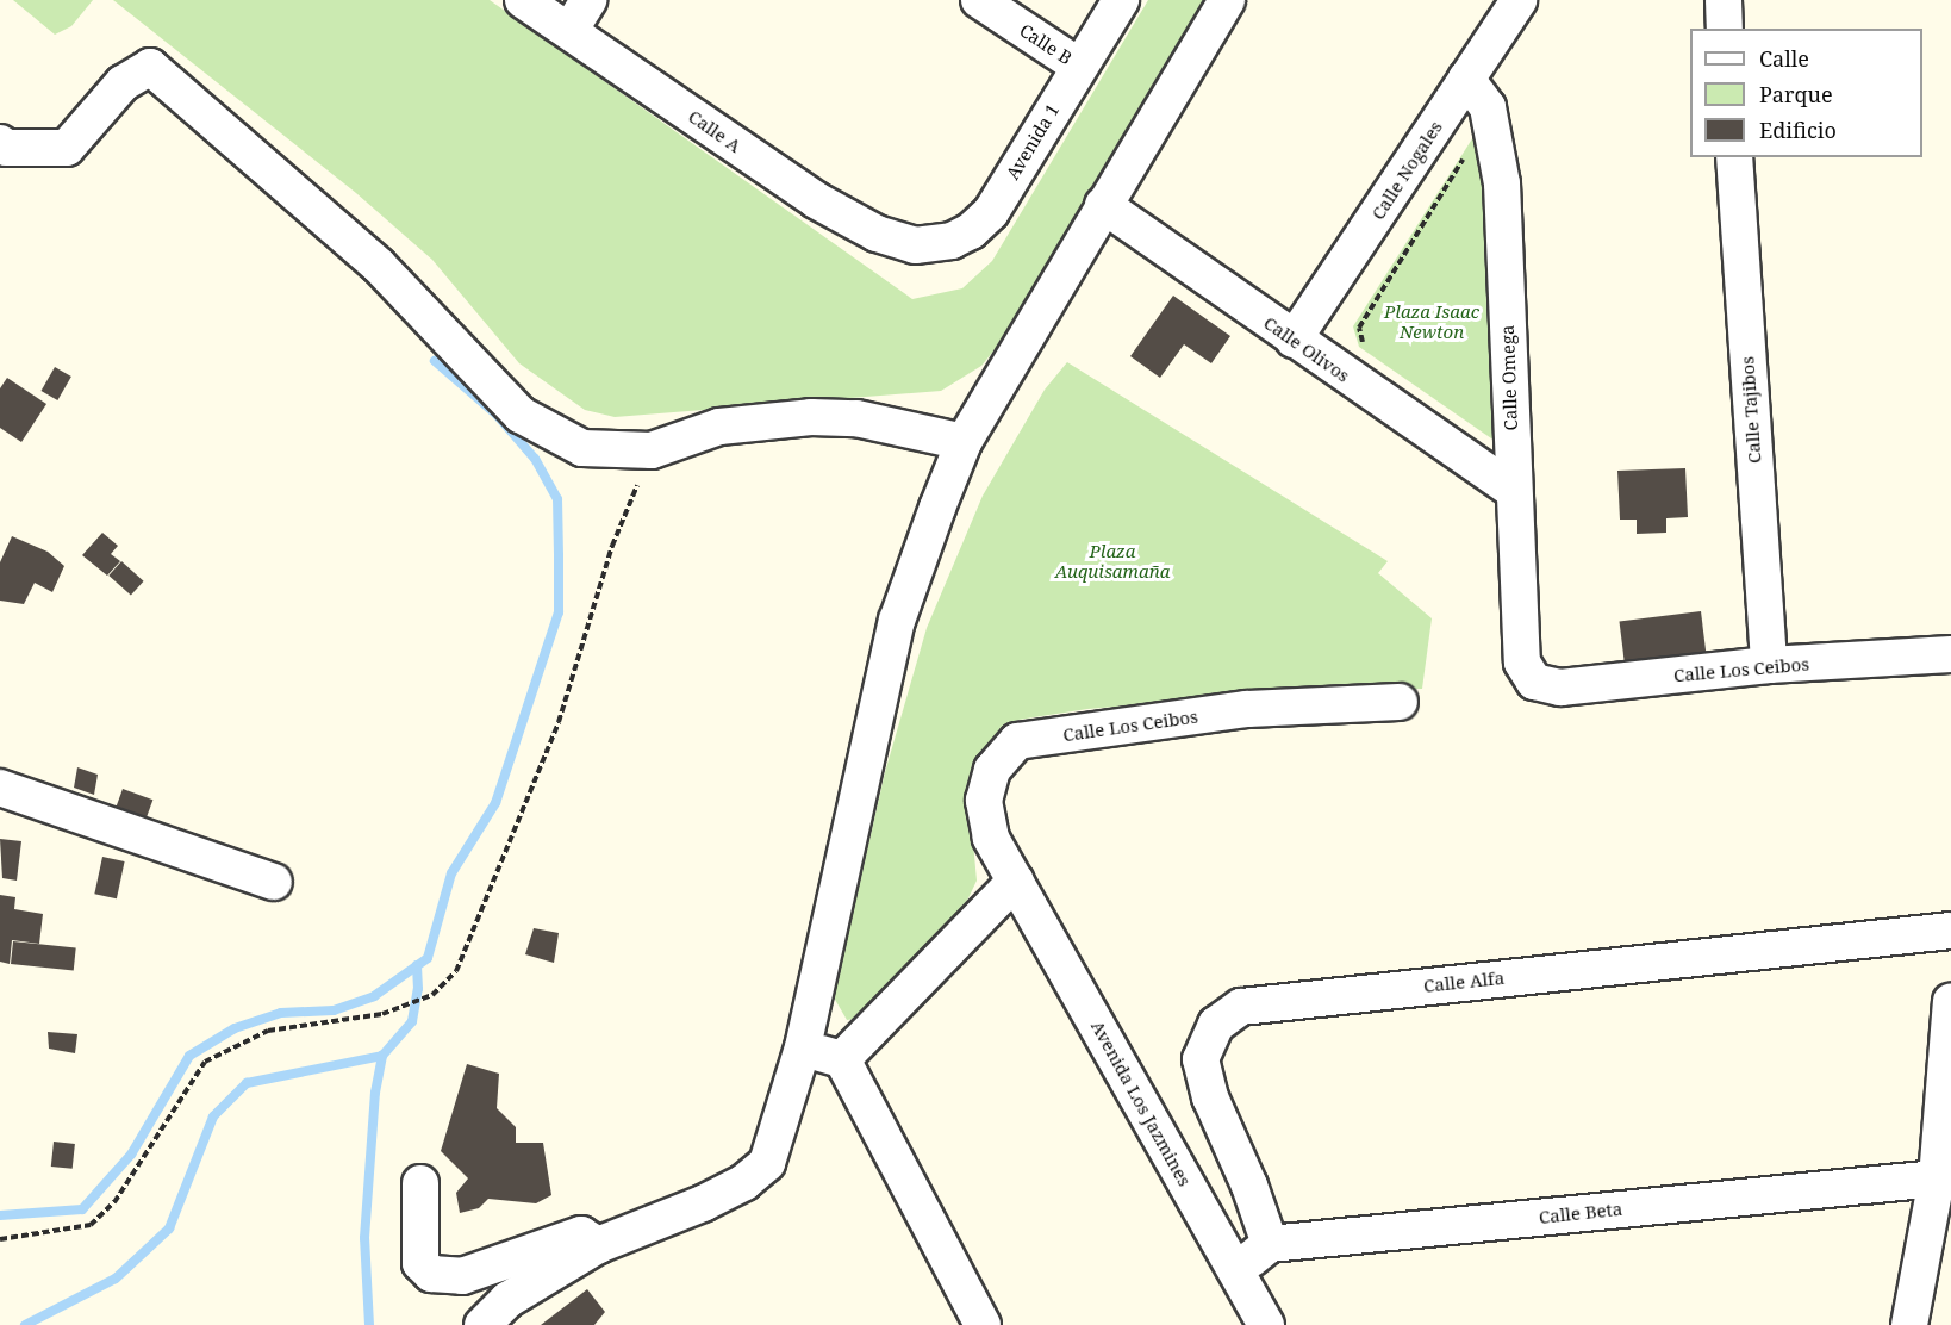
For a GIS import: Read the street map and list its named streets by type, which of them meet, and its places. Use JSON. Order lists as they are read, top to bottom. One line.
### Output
{"streets":{"street":["Calle B","Calle A","Avenida 1","Calle Nogales","Calle Olivos","Calle Omega","Calle Tajibos","Calle Los Ceibos","Calle Alfa","Avenida Los Jazmines","Calle Beta"]},"crossings":[["Calle B","Avenida 1"],["Calle A","Avenida 1"],["Calle Nogales","Calle Olivos"],["Calle Nogales","Calle Omega"],["Calle Olivos","Calle Omega"],["Calle Omega","Calle Los Ceibos"],["Calle Tajibos","Calle Los Ceibos"],["Calle Los Ceibos","Avenida Los Jazmines"],["Calle Alfa","Calle Beta"]],"parks":["Plaza Isaac Newton","Plaza Auquisamaña"],"legend":["Calle","Parque","Edificio"]}
